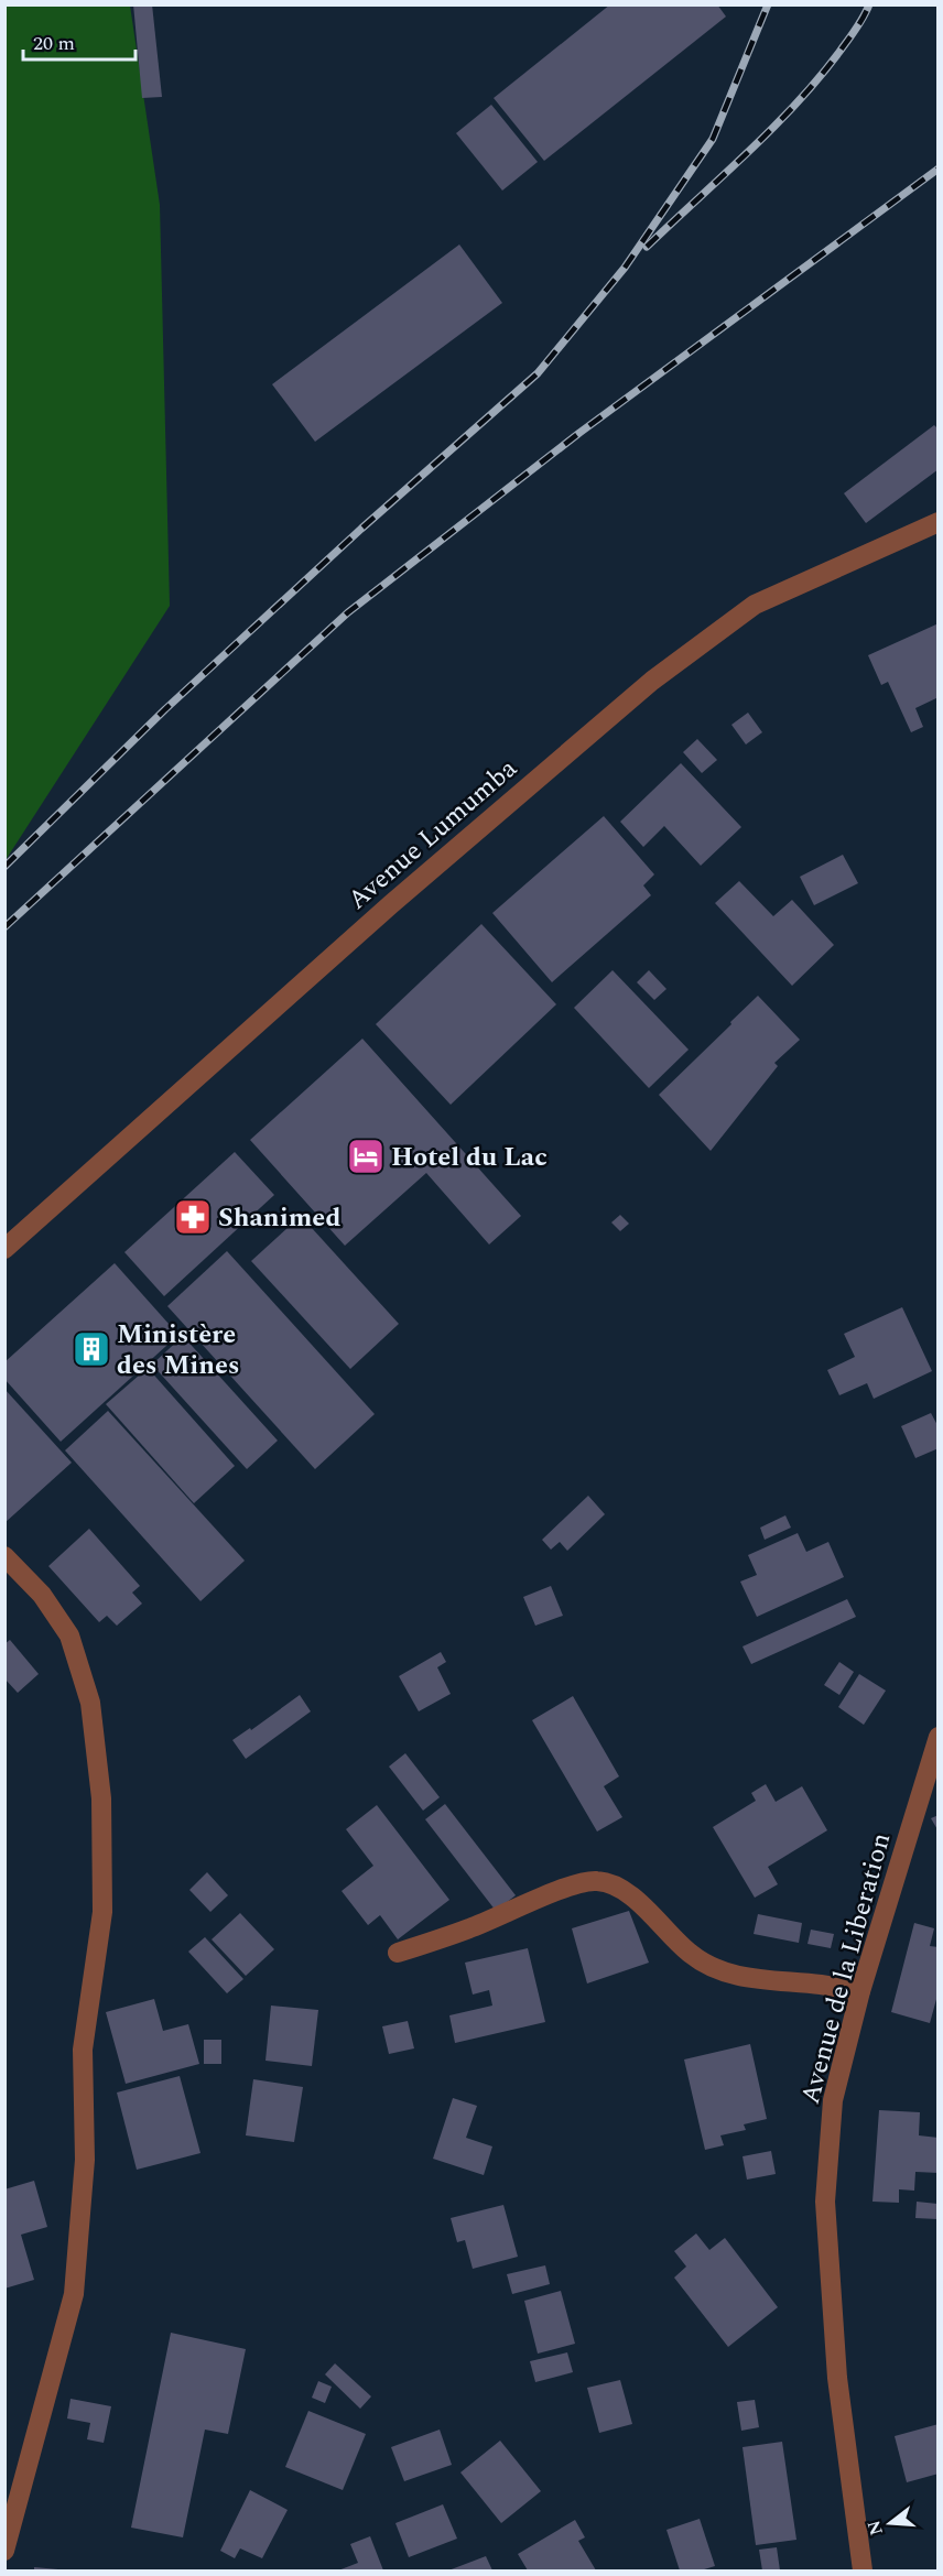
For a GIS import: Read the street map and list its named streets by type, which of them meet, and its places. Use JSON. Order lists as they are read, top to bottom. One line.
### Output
{"streets":{"street":["Avenue Lumumba","Avenue de la Liberation"]},"places":{"hotel":["Hotel du Lac"],"pharmacy":["Shanimed"],"building":["Ministère des Mines"]},"scale_bar":"20 m","north":"left"}
